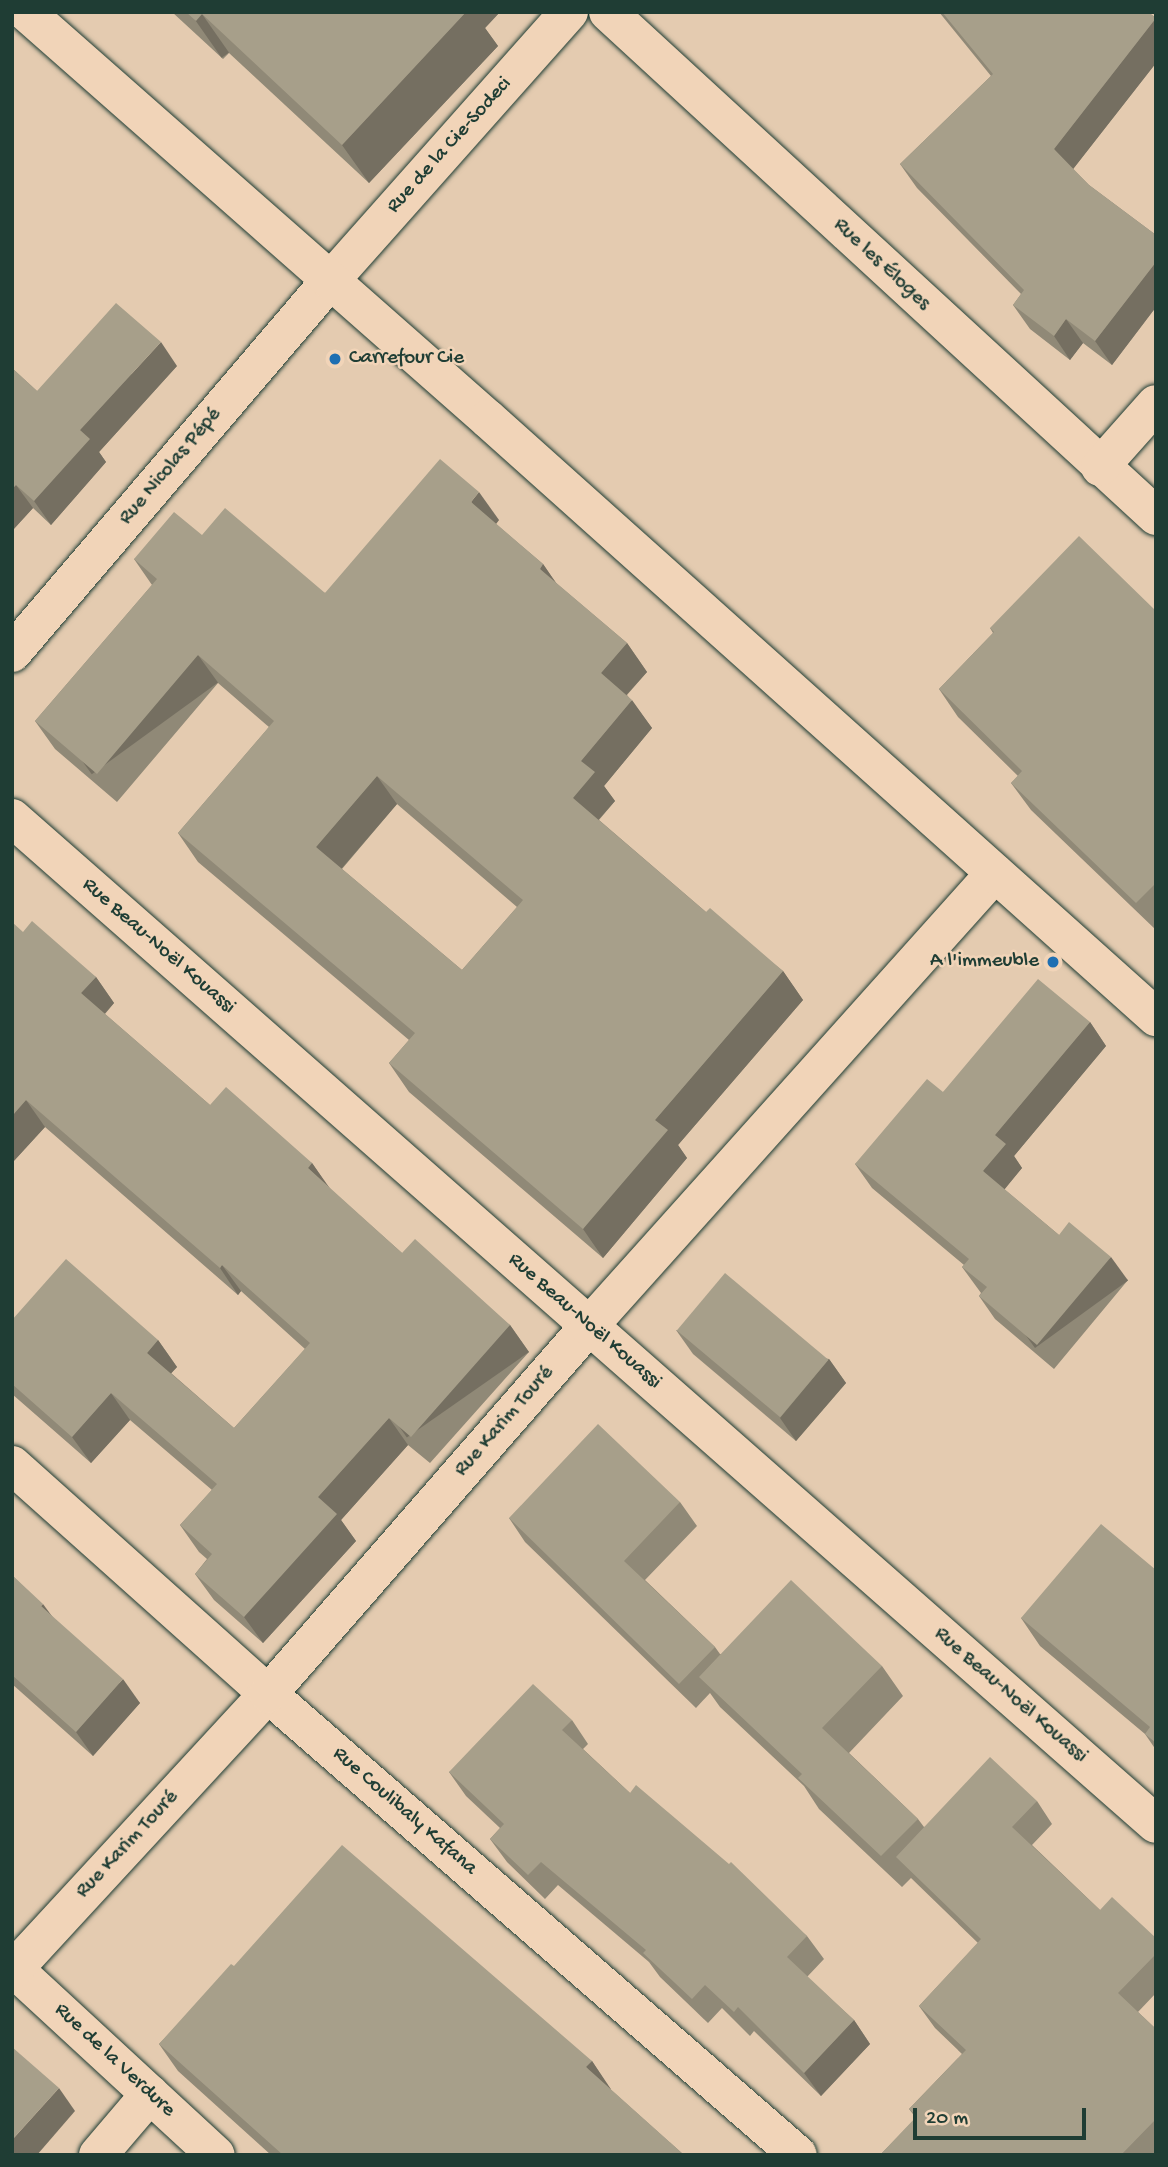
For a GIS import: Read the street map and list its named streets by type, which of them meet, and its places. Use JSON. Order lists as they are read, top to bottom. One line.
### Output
{"streets":{"street":["Rue de la Cie-Sodeci","Rue les Éloges","Rue Nicolas Pépé","Rue Beau-Noël Kouassi","Rue Karim Touré","Rue Coulibaly Kafana","Rue de la Verdure"]},"crossings":[["Rue de la Cie-Sodeci","Rue Nicolas Pépé"],["Rue Beau-Noël Kouassi","Rue Karim Touré"],["Rue Karim Touré","Rue Coulibaly Kafana"],["Rue Karim Touré","Rue de la Verdure"]],"places":["Carrefour Cie","A l'immeuble"],"scale_bar":"20 m"}
